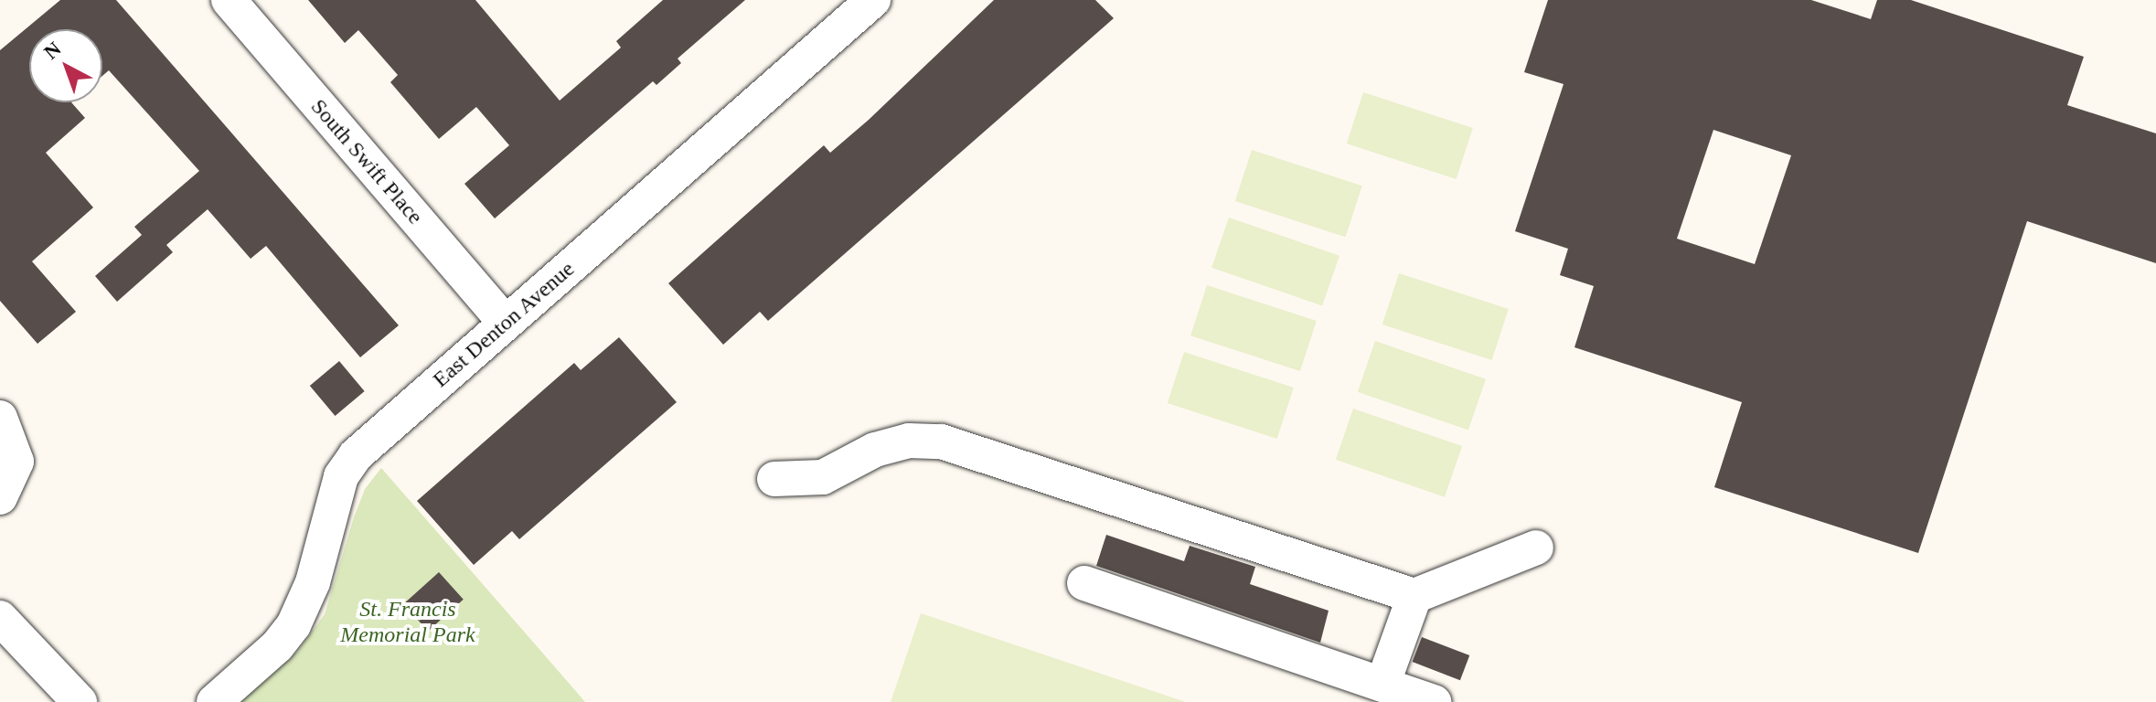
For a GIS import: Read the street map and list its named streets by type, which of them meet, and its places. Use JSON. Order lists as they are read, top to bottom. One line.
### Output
{"streets":{"street":["South Swift Place","East Denton Avenue"]},"crossings":[["South Swift Place","East Denton Avenue"]],"parks":["St. Francis Memorial Park"],"north":"top left"}
